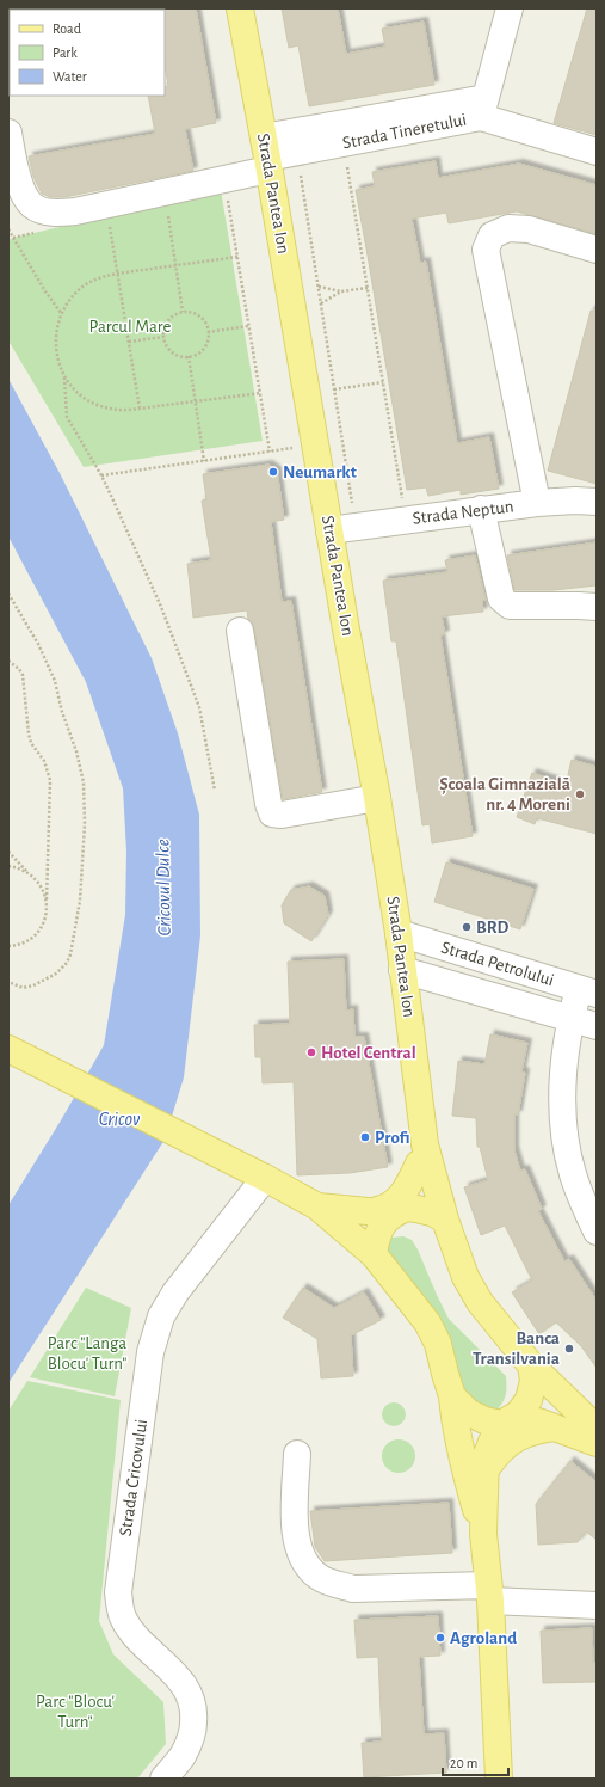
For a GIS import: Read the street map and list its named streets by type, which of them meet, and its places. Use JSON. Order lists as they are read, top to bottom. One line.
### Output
{"streets":{"main road":["Strada Pantea Ion"],"street":["Strada Tineretului","Strada Neptun","Strada Petrolului","Strada Cricovului"]},"crossings":[["Strada Tineretului","Strada Pantea Ion"],["Strada Pantea Ion","Strada Neptun"],["Strada Pantea Ion","Strada Petrolului"]],"water":["Cricovul Dulce","Cricov"],"parks":["Parcul Mare","Parc \"Langa Blocu' Turn\"","Parc \"Blocu' Turn\""],"places":["Neumarkt","Școala Gimnazială nr. 4 Moreni","BRD","Hotel Central","Profi","Banca Transilvania","Agroland"],"legend":["Road","Park","Water"],"scale_bar":"20 m"}
